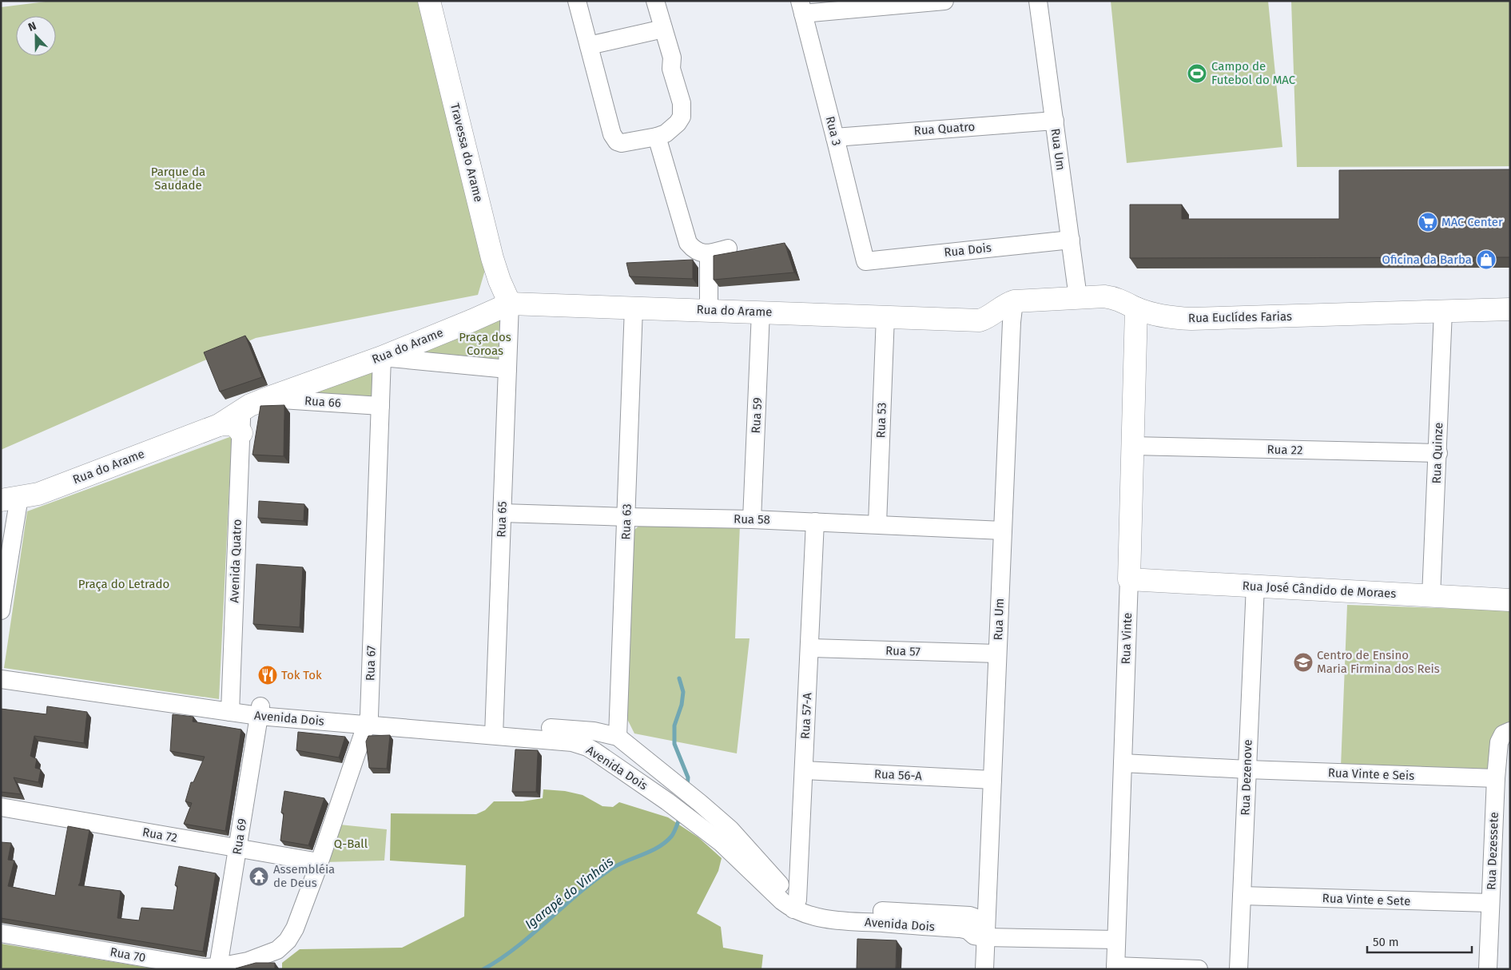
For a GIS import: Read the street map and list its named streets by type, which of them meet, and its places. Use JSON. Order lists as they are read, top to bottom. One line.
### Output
{"streets":{"main road":["Travessa do Arame","Rua do Arame","Rua Euclídes Farias","Rua José Cândido de Moraes","Rua Vinte"],"street":["Rua Quatro","Rua 3","Rua Um","Rua Dois","Rua 66","Rua 59","Rua 53","Rua 22","Rua Quinze","Rua 65","Rua 58","Rua 63","Avenida Quatro","Rua 57","Rua 67","Rua 57-A","Avenida Dois","Rua Vinte e Seis","Rua 56-A","Rua Dezenove","Rua 72","Rua 69","Rua Dezessete","Rua Vinte e Sete","Rua 70"]},"crossings":[["Rua Quatro","Rua 3"],["Rua Quatro","Rua Um"],["Rua 3","Rua Dois"],["Rua Um","Rua Dois"],["Rua Um","Rua Euclídes Farias"],["Rua Um","Rua 58"],["Rua Um","Rua 57"],["Rua Um","Avenida Dois"],["Rua Um","Rua 56-A"],["Travessa do Arame","Rua do Arame"],["Travessa do Arame","Rua 65"],["Rua do Arame","Rua Euclídes Farias"],["Rua do Arame","Rua 66"],["Rua do Arame","Rua 59"],["Rua do Arame","Rua 53"],["Rua do Arame","Rua 65"],["Rua do Arame","Rua 63"],["Rua do Arame","Avenida Quatro"],["Rua do Arame","Rua 67"],["Rua Euclídes Farias","Rua Quinze"],["Rua Euclídes Farias","Rua Vinte"],["Rua 66","Rua 67"],["Rua 59","Rua 58"],["Rua 53","Rua 58"],["Rua 22","Rua Quinze"],["Rua 22","Rua Vinte"],["Rua Quinze","Rua José Cândido de Moraes"],["Rua 65","Rua 58"],["Rua 65","Avenida Dois"],["Rua 58","Rua 63"],["Rua 58","Rua 57-A"],["Rua 63","Avenida Dois"],["Avenida Quatro","Avenida Dois"],["Rua José Cândido de Moraes","Rua Vinte"],["Rua José Cândido de Moraes","Rua Dezenove"],["Rua Vinte","Rua Vinte e Seis"],["Rua 57","Rua 57-A"],["Rua 67","Avenida Dois"],["Rua 67","Rua 72"],["Rua 67","Rua 70"],["Rua 57-A","Avenida Dois"],["Rua 57-A","Rua 56-A"],["Avenida Dois","Rua 69"],["Rua Vinte e Seis","Rua Dezenove"],["Rua Vinte e Seis","Rua Dezessete"],["Rua Dezenove","Rua Vinte e Sete"],["Rua 72","Rua 69"],["Rua 69","Rua 70"],["Rua Dezessete","Rua Vinte e Sete"]],"water":["Igarapé do Vinhais"],"parks":["Parque da Saudade","Praça dos Coroas","Praça do Letrado","Q-Ball"],"places":{"sports":["Campo de Futebol do MAC"],"supermarket":["MAC Center"],"shop":["Oficina da Barba"],"school or university":["Centro de Ensino Maria Firmina dos Reis"],"restaurant":["Tok Tok"],"temple":["Assembléia de Deus"]},"scale_bar":"50 m","north":"top"}
